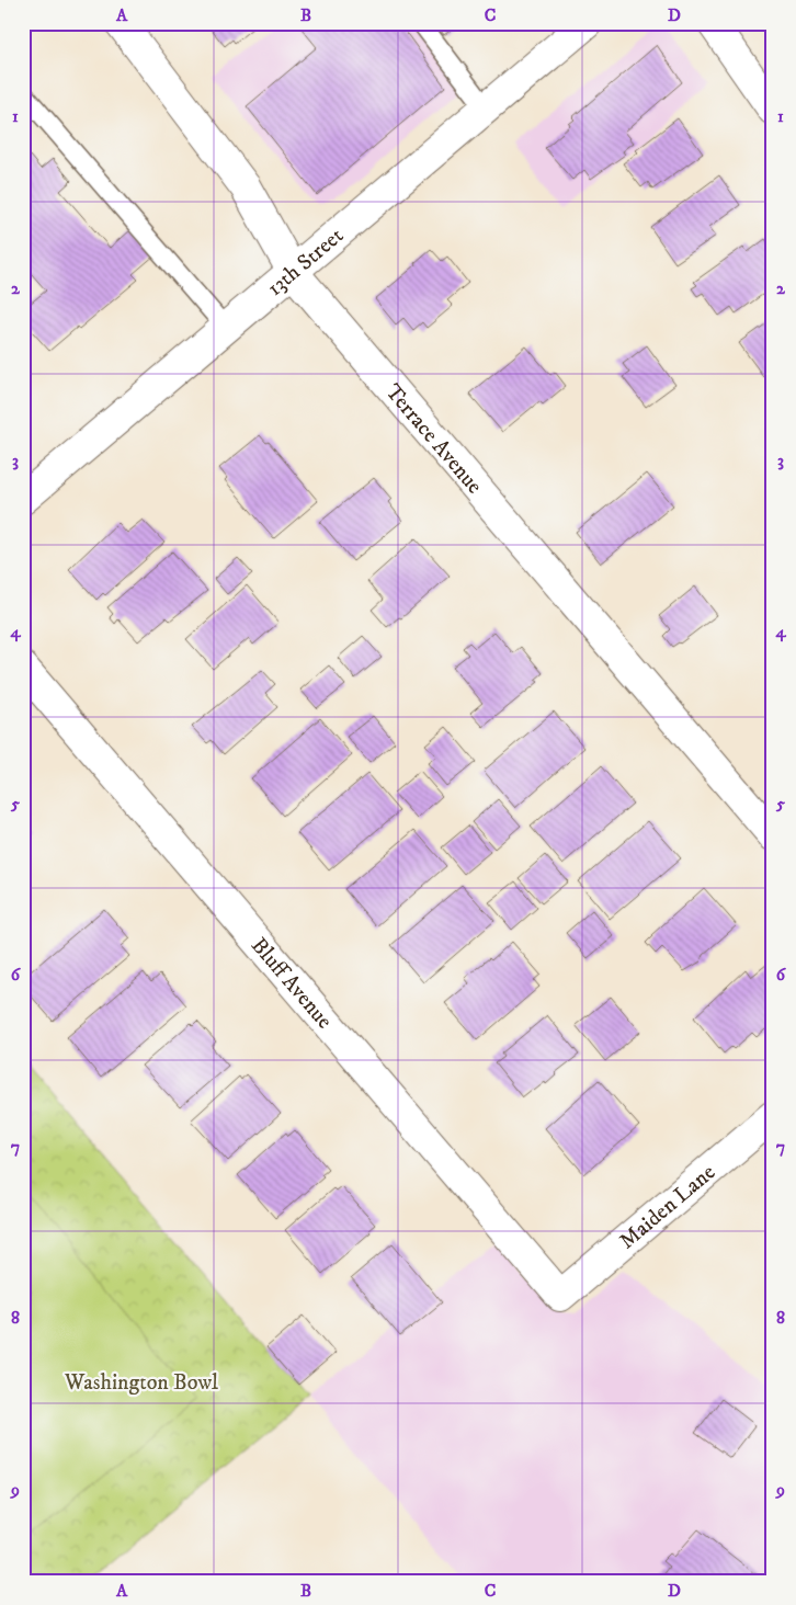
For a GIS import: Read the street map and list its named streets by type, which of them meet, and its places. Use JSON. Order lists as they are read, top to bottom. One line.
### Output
{"streets":{"street":["13th Street","Terrace Avenue","Bluff Avenue","Maiden Lane"]},"crossings":[["13th Street","Terrace Avenue"],["Bluff Avenue","Maiden Lane"]],"parks":["Washington Bowl"],"grid":{"columns":["A","B","C","D"],"rows":["1","2","3","4","5","6","7","8","9"]}}
